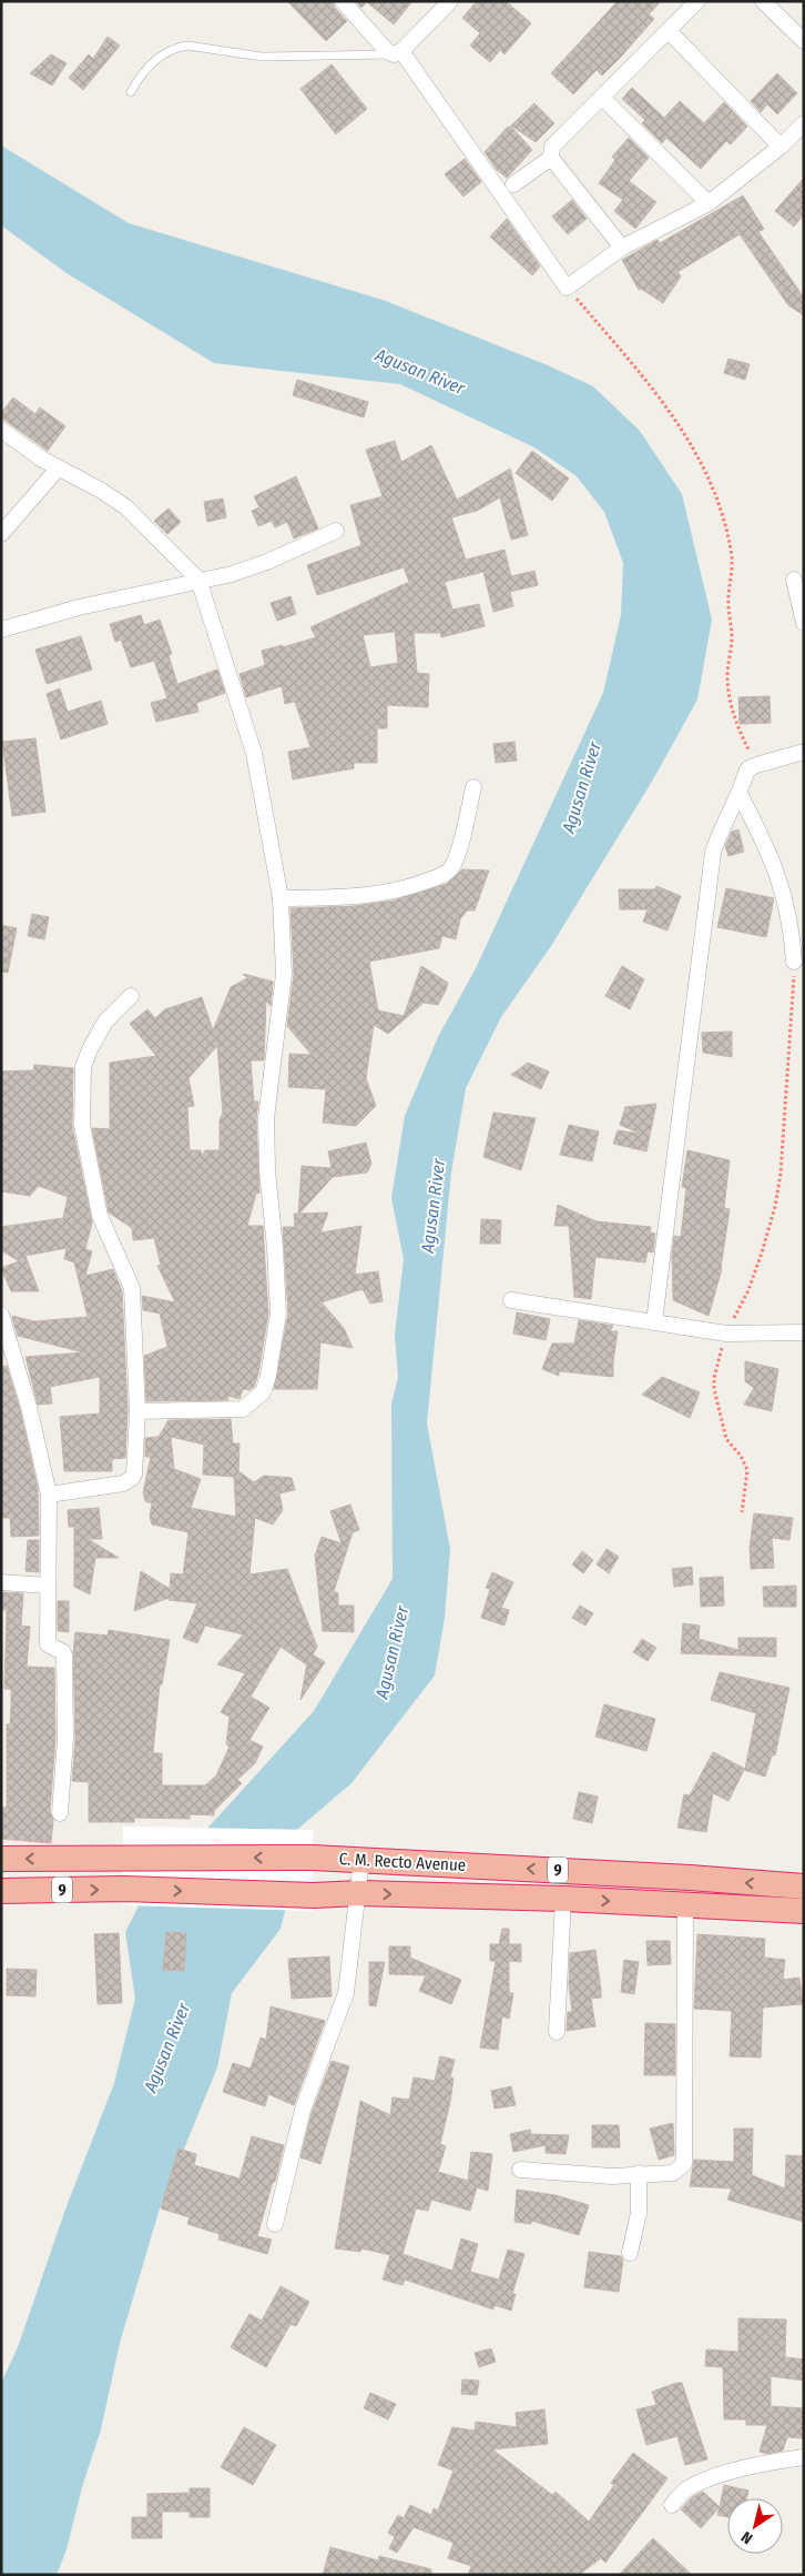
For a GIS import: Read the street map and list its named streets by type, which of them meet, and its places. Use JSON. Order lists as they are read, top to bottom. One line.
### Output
{"streets":{"highway":["C. M. Recto Avenue","9"]},"water":["Agusan River"],"north":"bottom left"}
